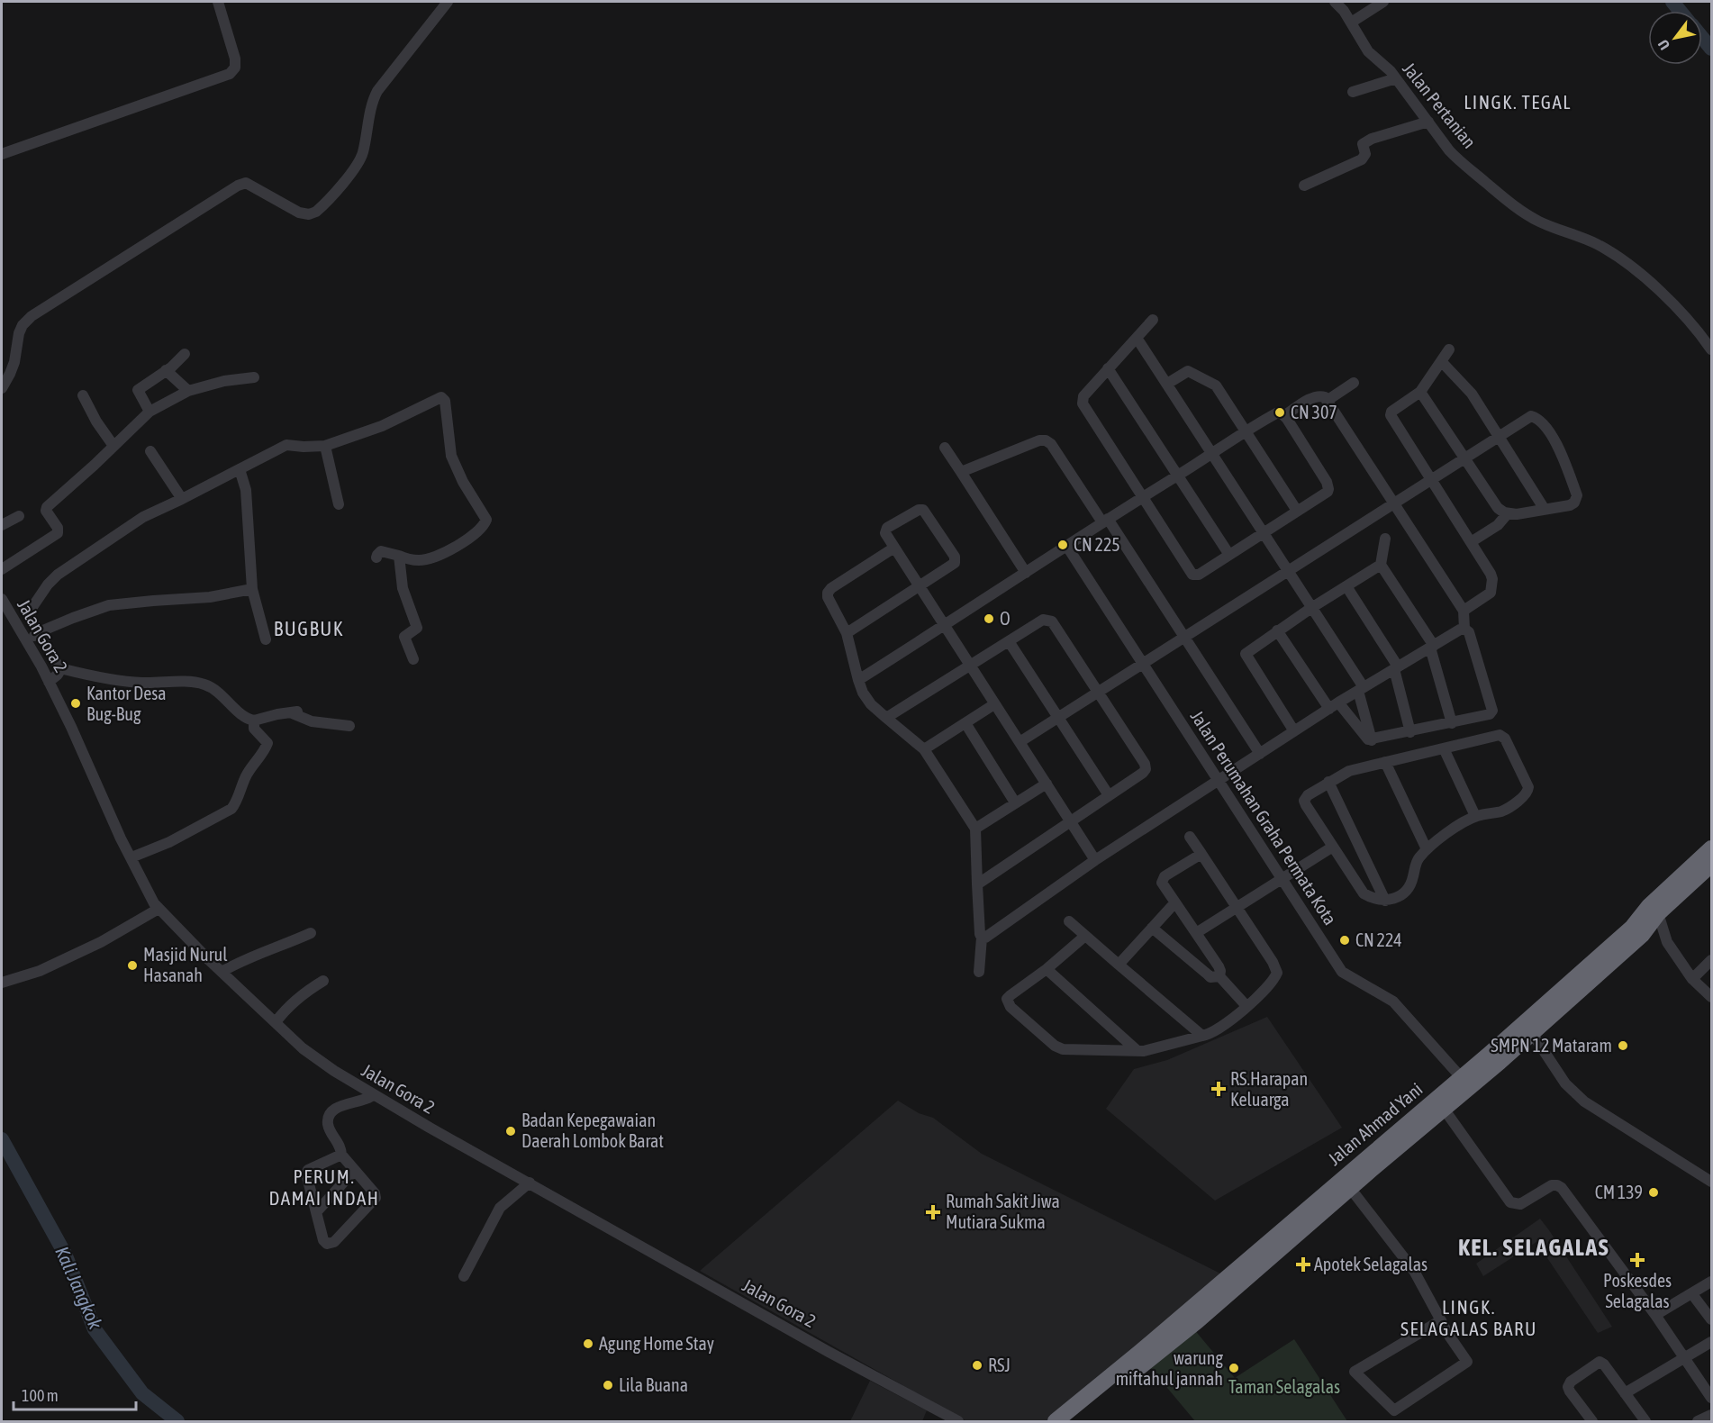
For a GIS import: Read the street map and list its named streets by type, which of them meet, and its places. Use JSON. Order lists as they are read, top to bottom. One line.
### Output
{"streets":{"highway":["Jalan Ahmad Yani"],"street":["Jalan Pertanian","Jalan Gora 2","Jalan Perumahan Graha Permata Kota"]},"crossings":[["Jalan Perumahan Graha Permata Kota","Jalan Ahmad Yani"]],"districts":["LINGK. TEGAL","BUGBUK","PERUM. DAMAI INDAH","KEL. SELAGALAS","LINGK. SELAGALAS BARU"],"water":["Kali Jangkok"],"parks":["Taman Selagalas"],"places":{"other":["CN 307","CN 225","O","Kantor Desa Bug-Bug","CN 224","Masjid Nurul Hasanah","SMPN 12 Mataram","Badan Kepegawaian Daerah Lombok Barat","CM 139","Agung Home Stay","RSJ","warung miftahul jannah","Lila Buana"],"health":["RS.Harapan Keluarga","Rumah Sakit Jiwa Mutiara Sukma","Poskesdes Selagalas","Apotek Selagalas"]},"scale_bar":"100 m","north":"bottom left"}
